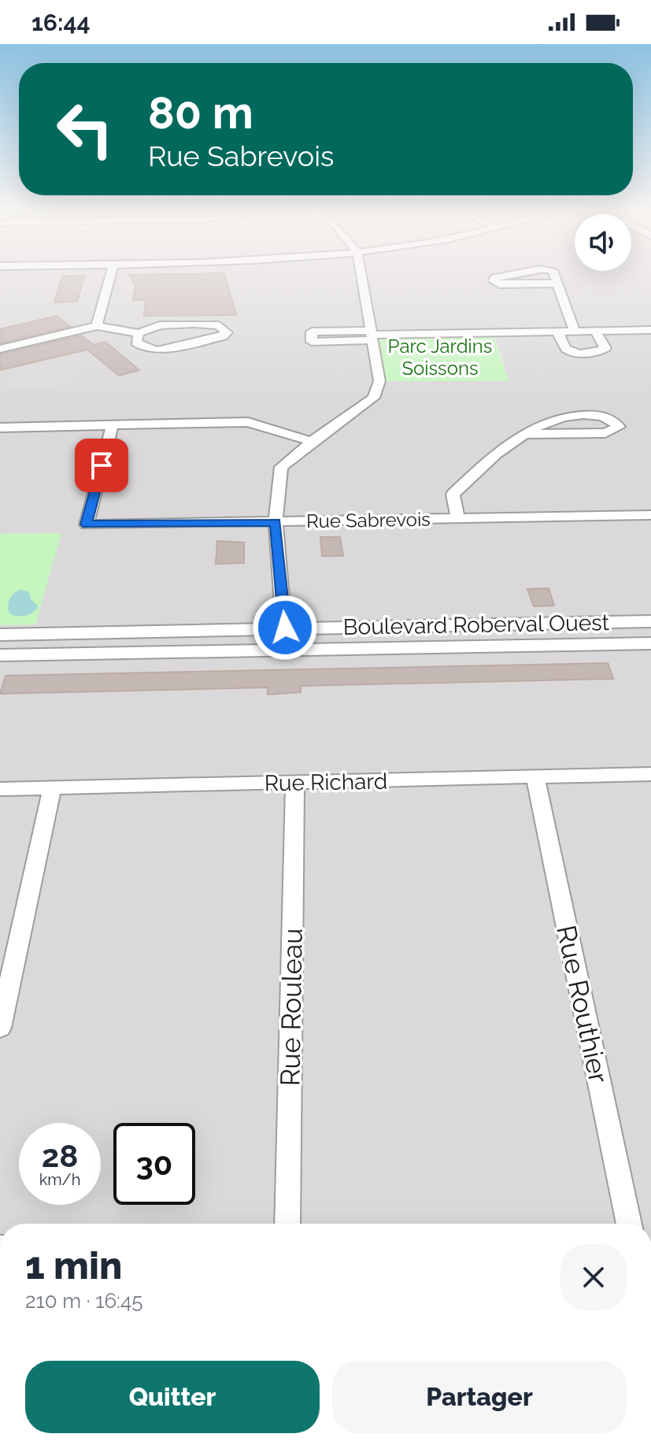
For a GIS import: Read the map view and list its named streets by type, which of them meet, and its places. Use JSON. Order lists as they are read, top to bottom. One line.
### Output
{"streets":{"street":["Rue Sabrevois","Boulevard Roberval Ouest","Rue Richard","Rue Routhier","Rue Rouleau"]},"crossings":[["Rue Richard","Rue Routhier"],["Rue Richard","Rue Rouleau"]],"parks":["Parc Jardins Soissons"],"page":{"status":"16:44","turn":["80 m","Rue Sabrevois"],"speed":"28 km/h","limit":"30","heading":["1 min","210 m · 16:45"],"buttons":["Quitter","Partager"]}}
